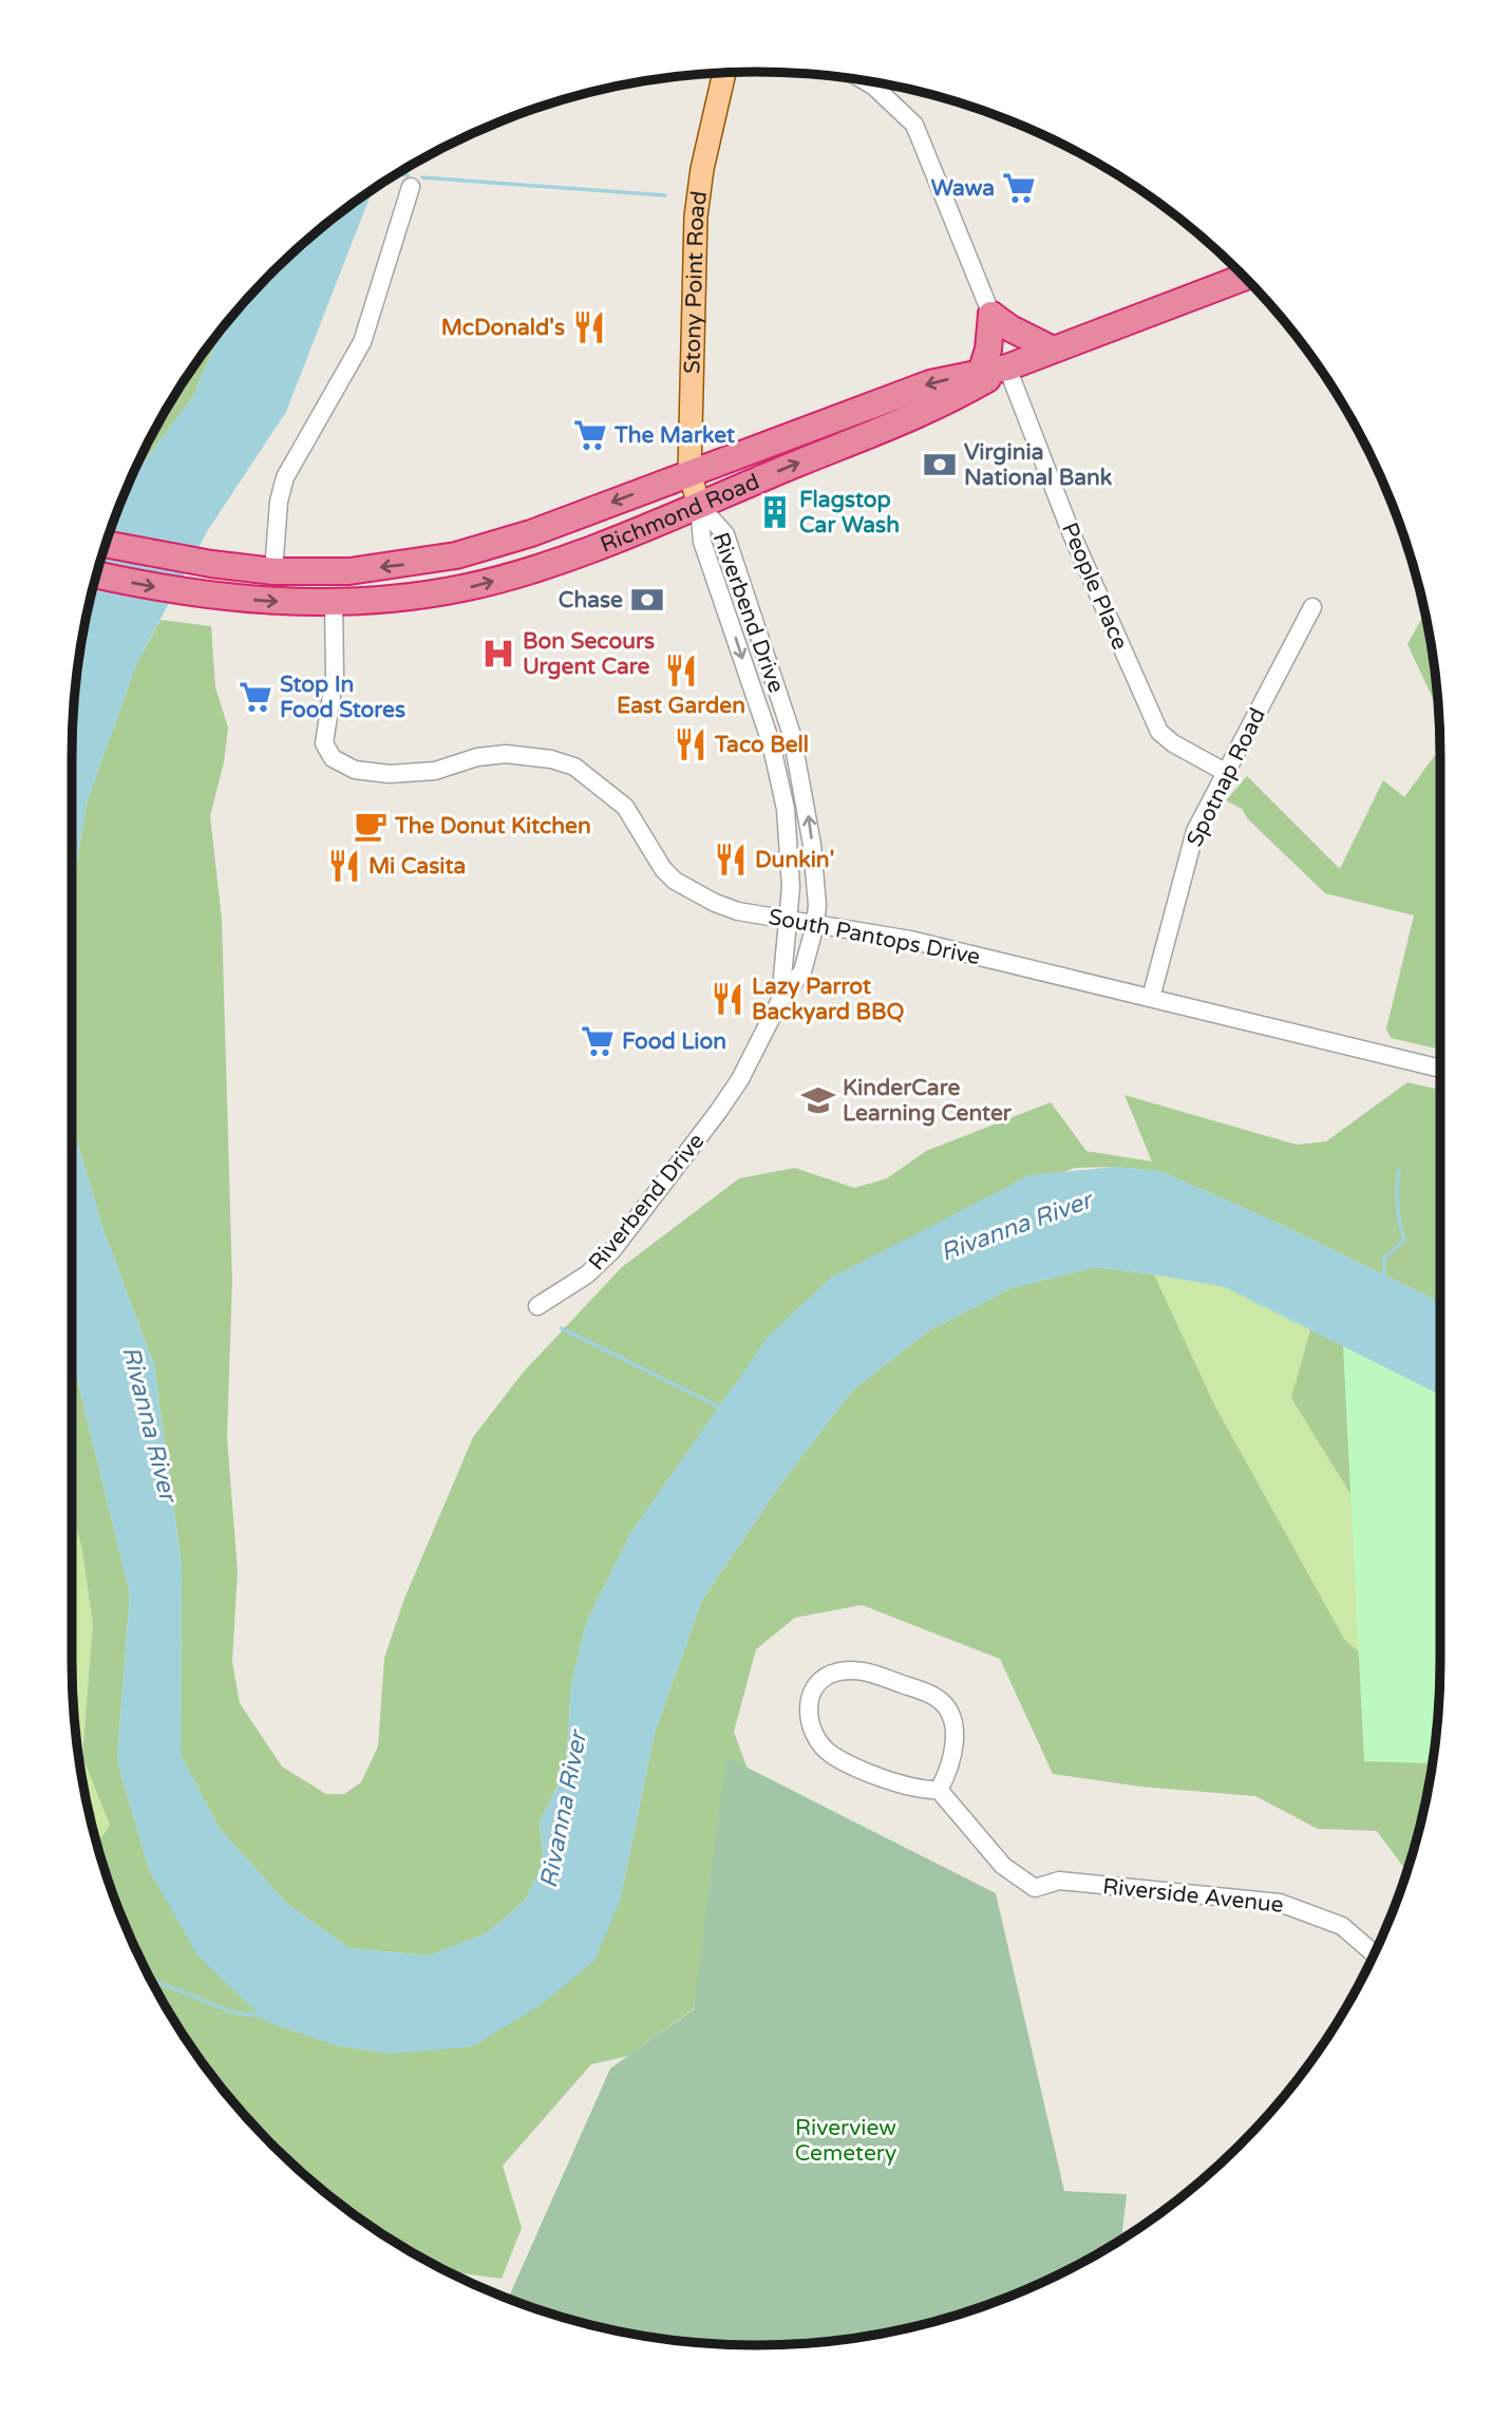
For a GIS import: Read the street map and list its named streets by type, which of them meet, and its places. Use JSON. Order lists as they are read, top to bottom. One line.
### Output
{"streets":{"highway":["Richmond Road"],"main road":["Stony Point Road"],"street":["People Place","Riverbend Drive","Spotnap Road","South Pantops Drive","Riverside Avenue"]},"crossings":[["Stony Point Road","Richmond Road"],["Stony Point Road","Riverbend Drive"],["Richmond Road","People Place"],["Richmond Road","Riverbend Drive"],["Richmond Road","South Pantops Drive"],["People Place","Spotnap Road"],["Riverbend Drive","South Pantops Drive"],["Spotnap Road","South Pantops Drive"]],"water":["Rivanna River"],"parks":["Riverview Cemetery"],"places":{"supermarket":["Wawa","The Market","Stop In Food Stores","Food Lion"],"restaurant":["McDonald's","East Garden","Taco Bell","Dunkin'","Mi Casita","Lazy Parrot Backyard BBQ"],"bank":["Virginia National Bank","Chase"],"building":["Flagstop Car Wash"],"hospital":["Bon Secours Urgent Care"],"cafe":["The Donut Kitchen"],"school or university":["KinderCare Learning Center"]}}
